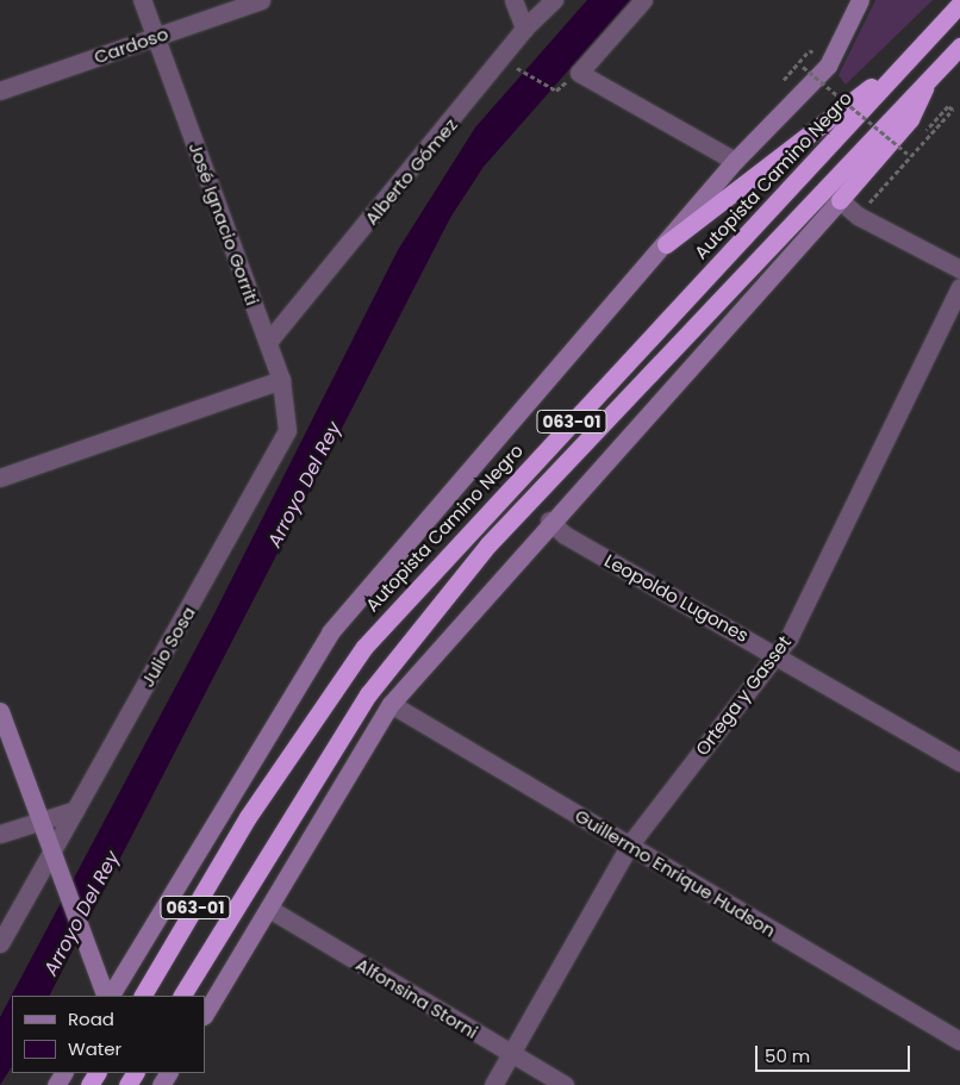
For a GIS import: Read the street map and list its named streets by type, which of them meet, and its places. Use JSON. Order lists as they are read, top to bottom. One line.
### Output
{"streets":{"highway":["Autopista Camino Negro","063-01"],"street":["Cardoso","Alberto Gómez","José Ignacio Gorriti","Leopoldo Lugones","Julio Sosa","Ortega y Gasset","Guillermo Enrique Hudson","Alfonsina Storni"]},"crossings":[["Cardoso","José Ignacio Gorriti"],["Alberto Gómez","José Ignacio Gorriti"],["José Ignacio Gorriti","Julio Sosa"],["Leopoldo Lugones","Ortega y Gasset"],["Ortega y Gasset","Guillermo Enrique Hudson"],["Ortega y Gasset","Alfonsina Storni"]],"water":["Arroyo Del Rey"],"legend":["Road","Water"],"scale_bar":"50 m"}
